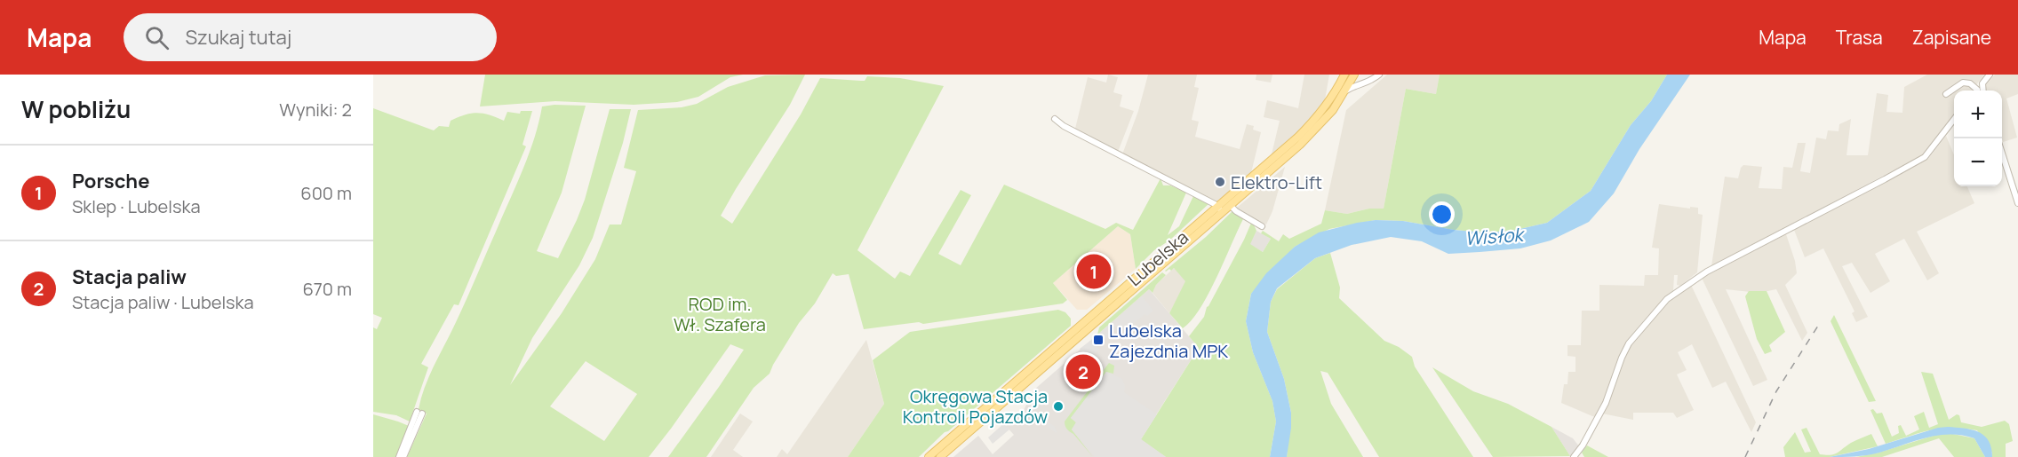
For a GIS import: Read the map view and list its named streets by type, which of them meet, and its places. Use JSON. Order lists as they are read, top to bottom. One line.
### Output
{"streets":{"main road":["Lubelska"]},"water":["Wisłok"],"parks":["ROD im. Wł. Szafera"],"places":{"other":["Elektro-Lift","Okręgowa Stacja Kontroli Pojazdów"],"transit":["Lubelska Zajezdnia MPK"]},"page":{"header":"Mapa","search":"Szukaj tutaj","nav":["Mapa","Trasa","Zapisane"],"heading":["W pobliżu","Wyniki: 2"],"map_buttons":["+","−"],"list":[{"mark":"1","name":"Porsche","note":"Sklep · Lubelska","value":"600 m"},{"mark":"2","name":"Stacja paliw","note":"Stacja paliw · Lubelska","value":"670 m"}],"pins":["1","2"]}}
